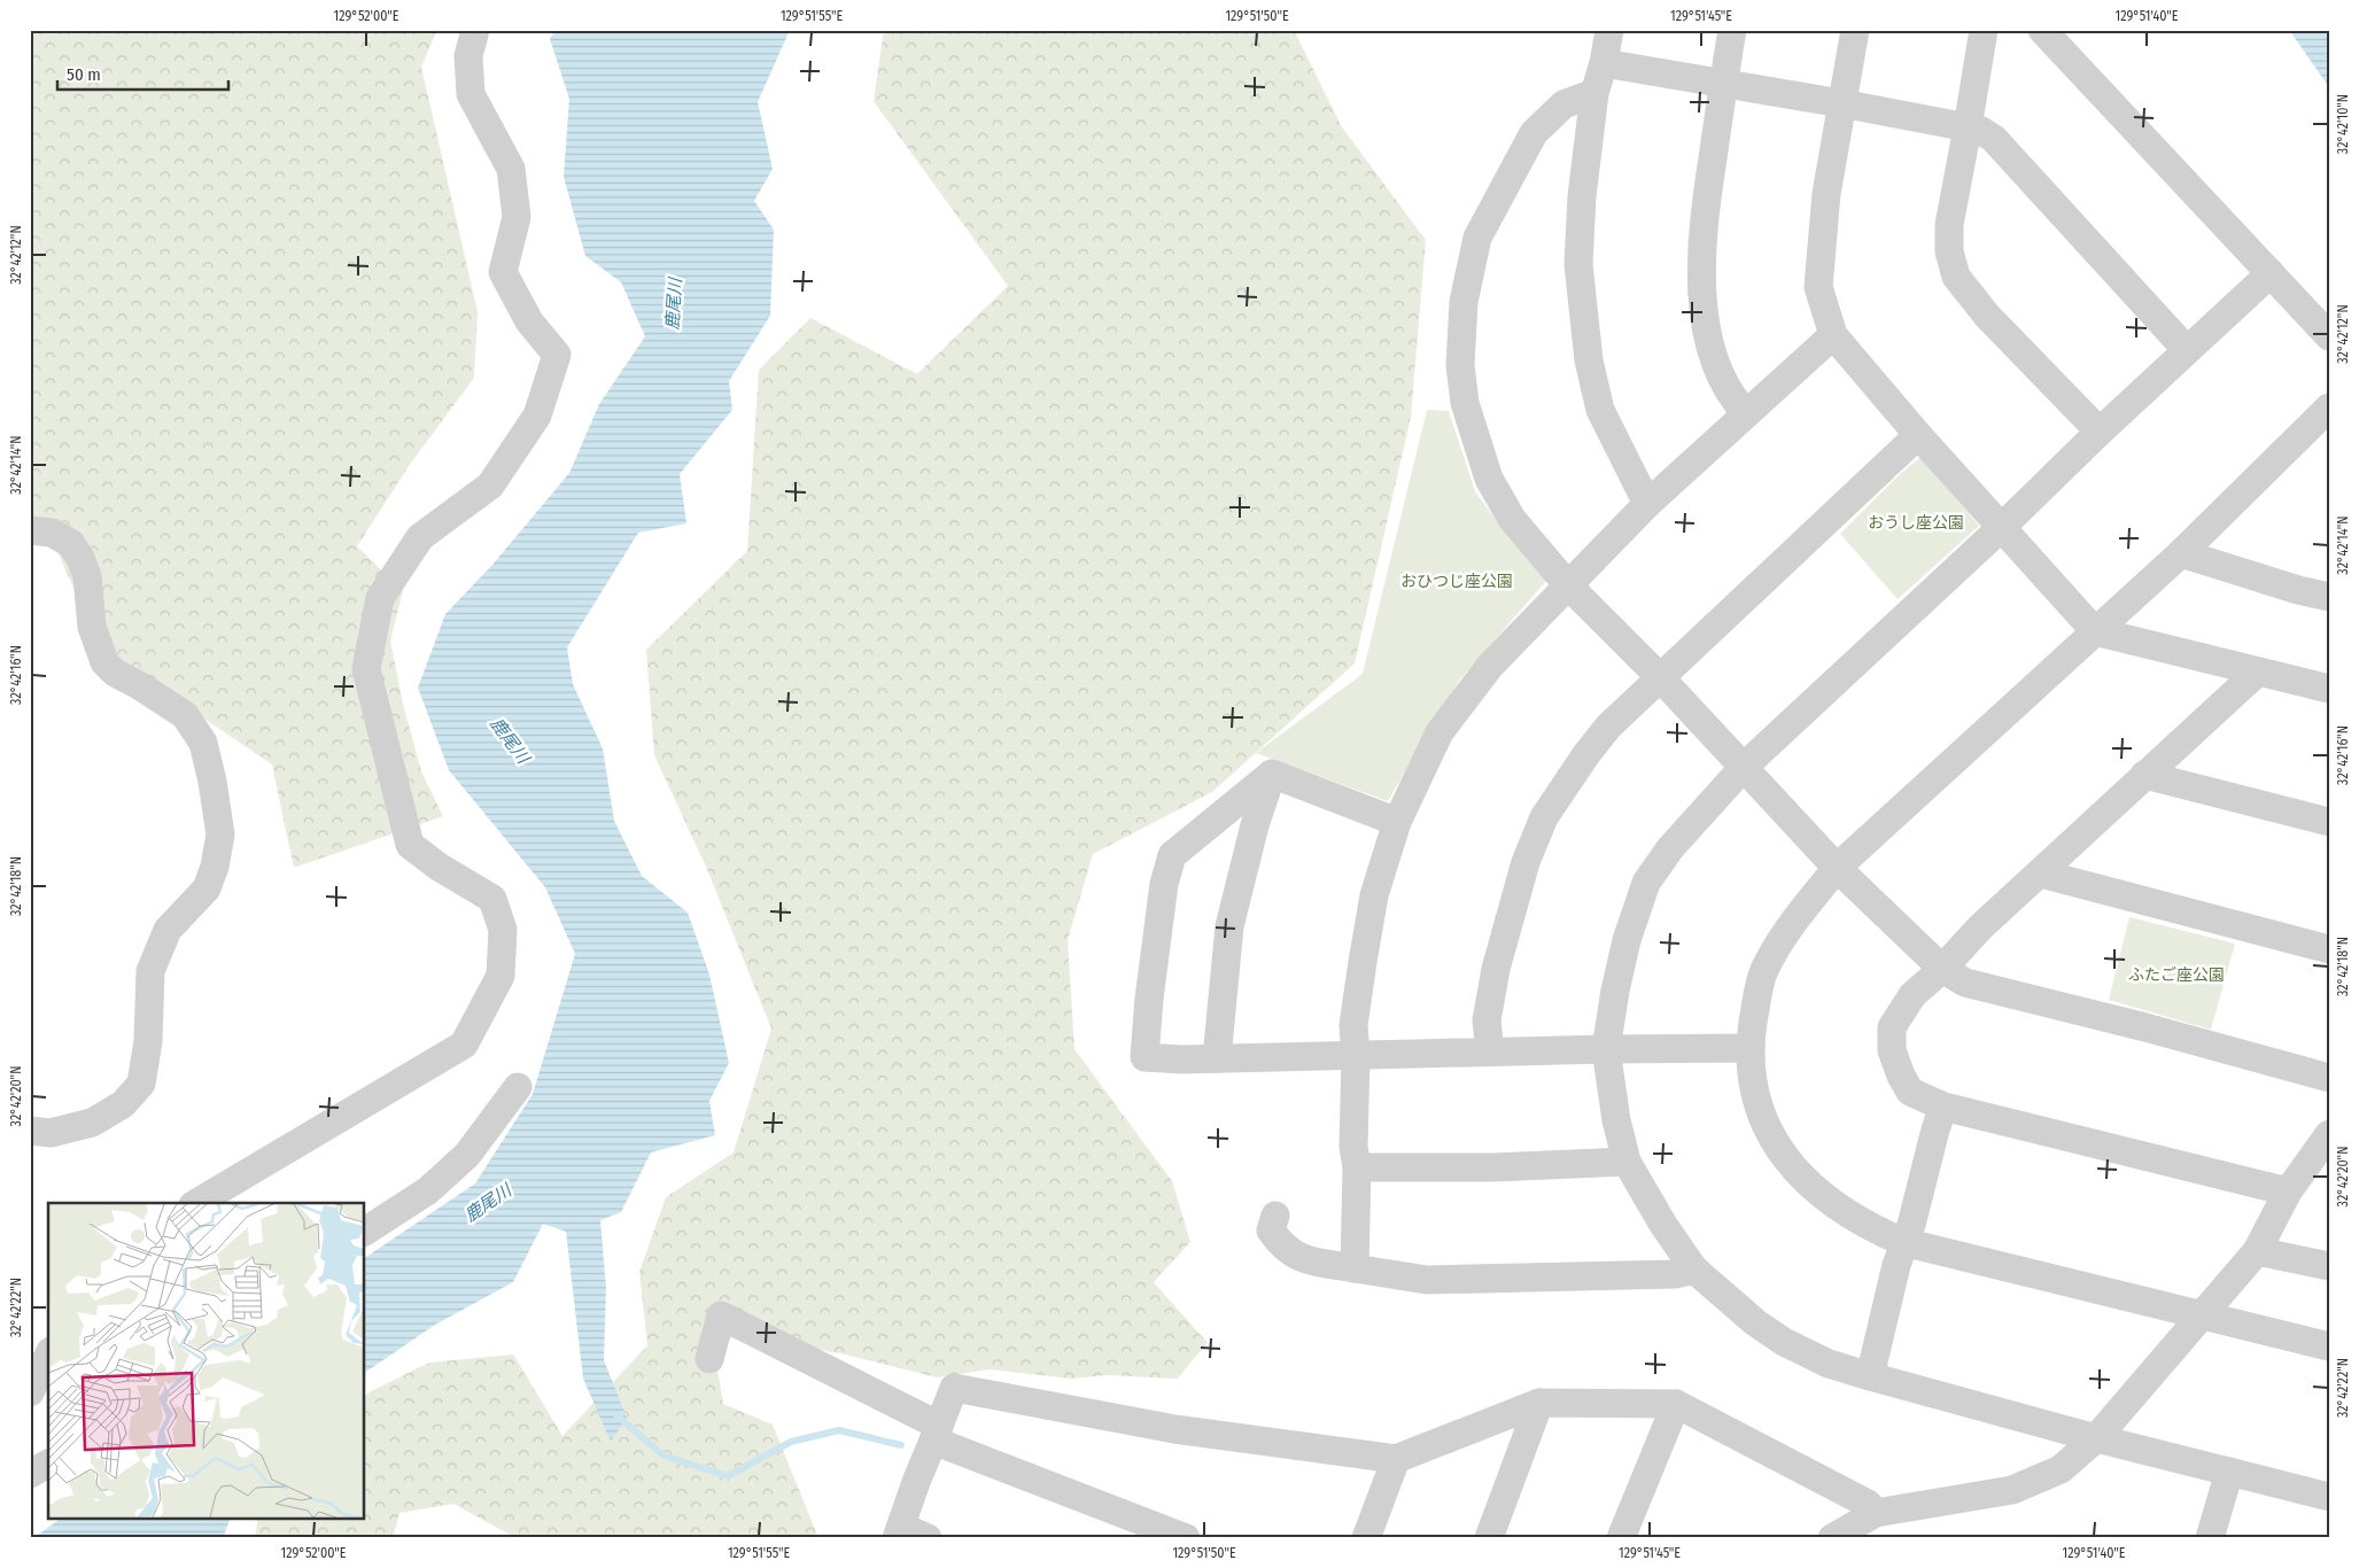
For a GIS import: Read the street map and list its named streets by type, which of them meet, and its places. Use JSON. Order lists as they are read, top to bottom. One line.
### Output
{"water":["鹿尾川"],"parks":["おうし座公園","おひつじ座公園","ふたご座公園"],"scale_bar":"50 m","coordinates":["129°52'00\"E","129°51'55\"E","129°51'50\"E","129°51'45\"E","129°51'40\"E","32°42'10\"N","32°42'12\"N","32°42'14\"N","32°42'16\"N","32°42'18\"N","32°42'20\"N","32°42'22\"N"]}
